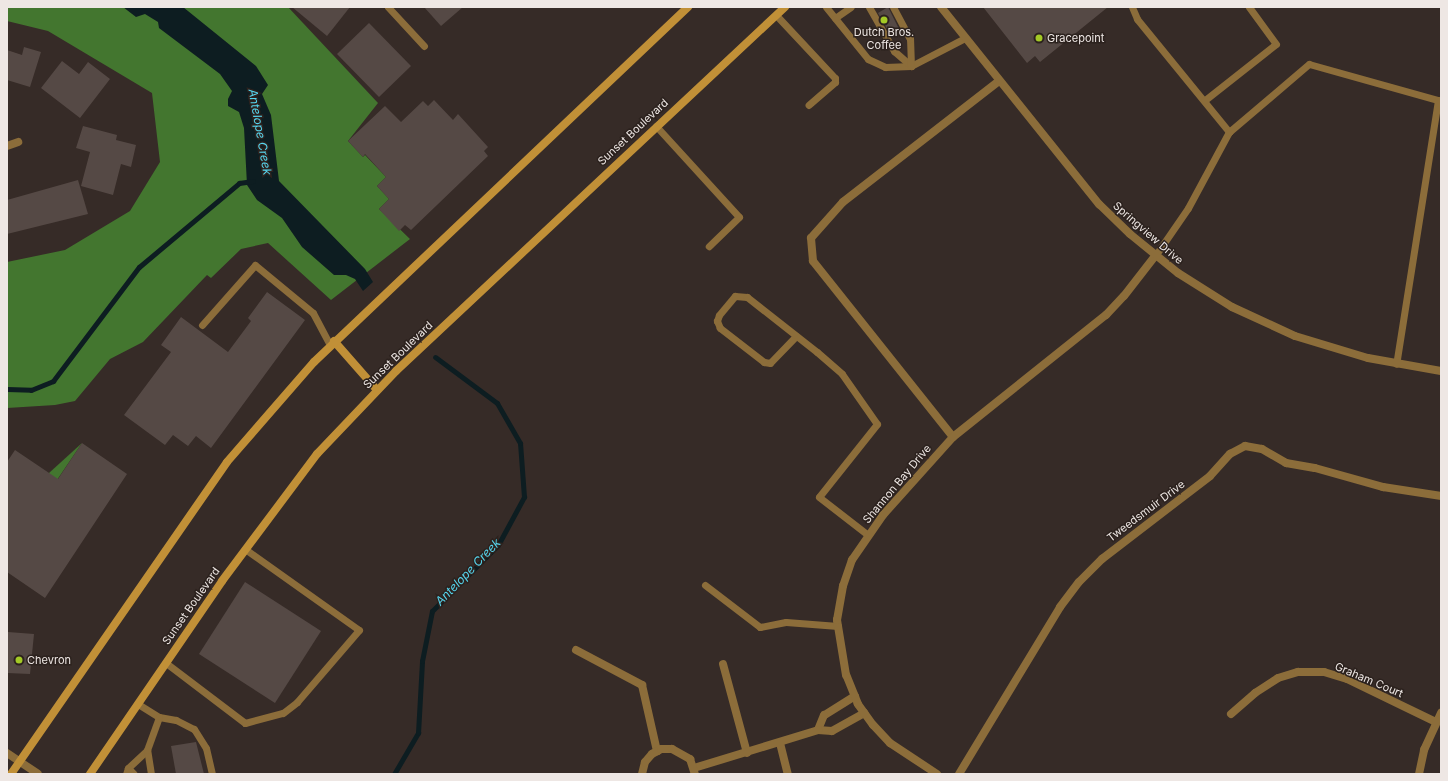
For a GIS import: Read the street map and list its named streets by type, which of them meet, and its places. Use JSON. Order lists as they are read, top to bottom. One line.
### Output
{"streets":{"main road":["Sunset Boulevard"],"street":["Springview Drive","Shannon Bay Drive","Tweedsmuir Drive","Graham Court"]},"crossings":[["Springview Drive","Shannon Bay Drive"]],"water":["Antelope Creek"],"places":["Dutch Bros. Coffee","Gracepoint","Chevron"]}
